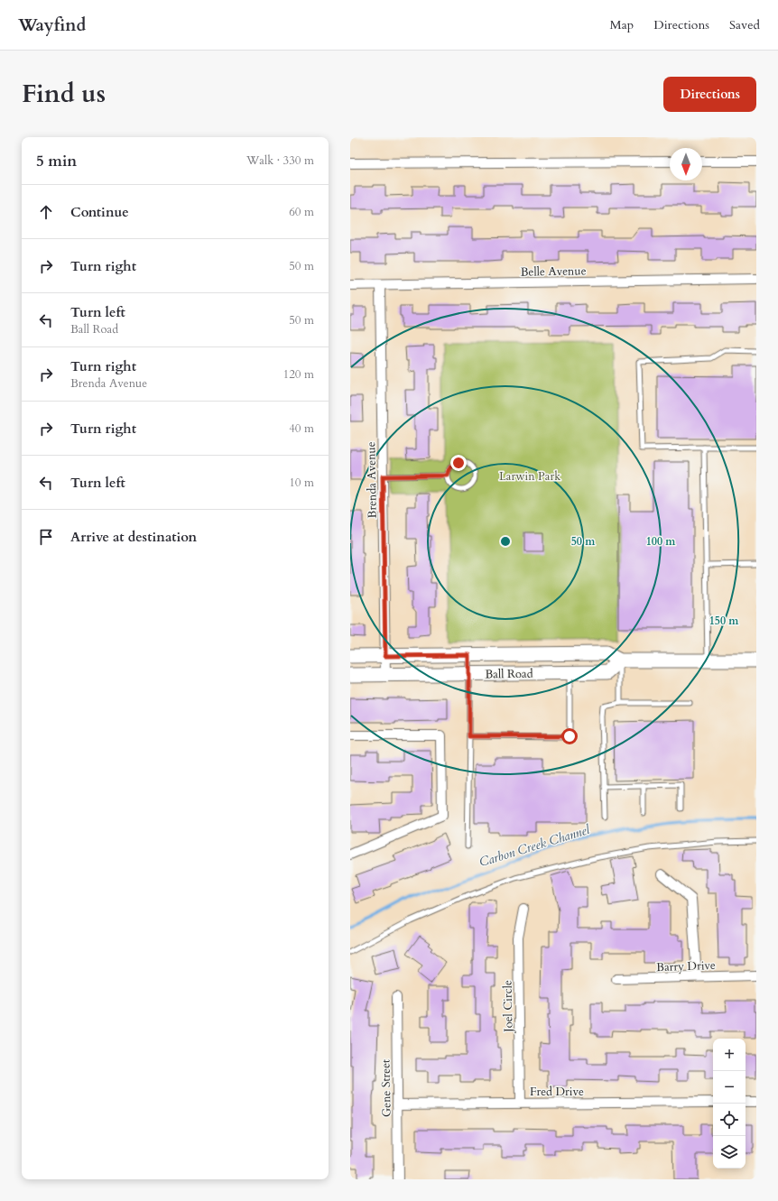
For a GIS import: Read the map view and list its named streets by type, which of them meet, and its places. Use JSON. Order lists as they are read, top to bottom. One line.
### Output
{"streets":{"main road":["Ball Road"],"street":["Belle Avenue","Brenda Avenue","Barry Drive","Joel Circle","Gene Street","Fred Drive"]},"crossings":[["Belle Avenue","Brenda Avenue"],["Brenda Avenue","Ball Road"],["Joel Circle","Fred Drive"],["Gene Street","Fred Drive"]],"water":["Carbon Creek Channel"],"parks":["Larwin Park"],"north":"bottom","page":{"header":"Wayfind","nav":["Map","Directions","Saved"],"title":"Find us","buttons":"Directions","heading":["5 min","Walk · 330 m"],"list":[["Continue","60 m"],["Turn right","50 m"],["Turn left","Ball Road","50 m"],["Turn right","Brenda Avenue","120 m"],["Turn right","40 m"],["Turn left","10 m"],"Arrive at destination"],"map_buttons":["+","−"]},"rings":["50 m","100 m","150 m"]}
